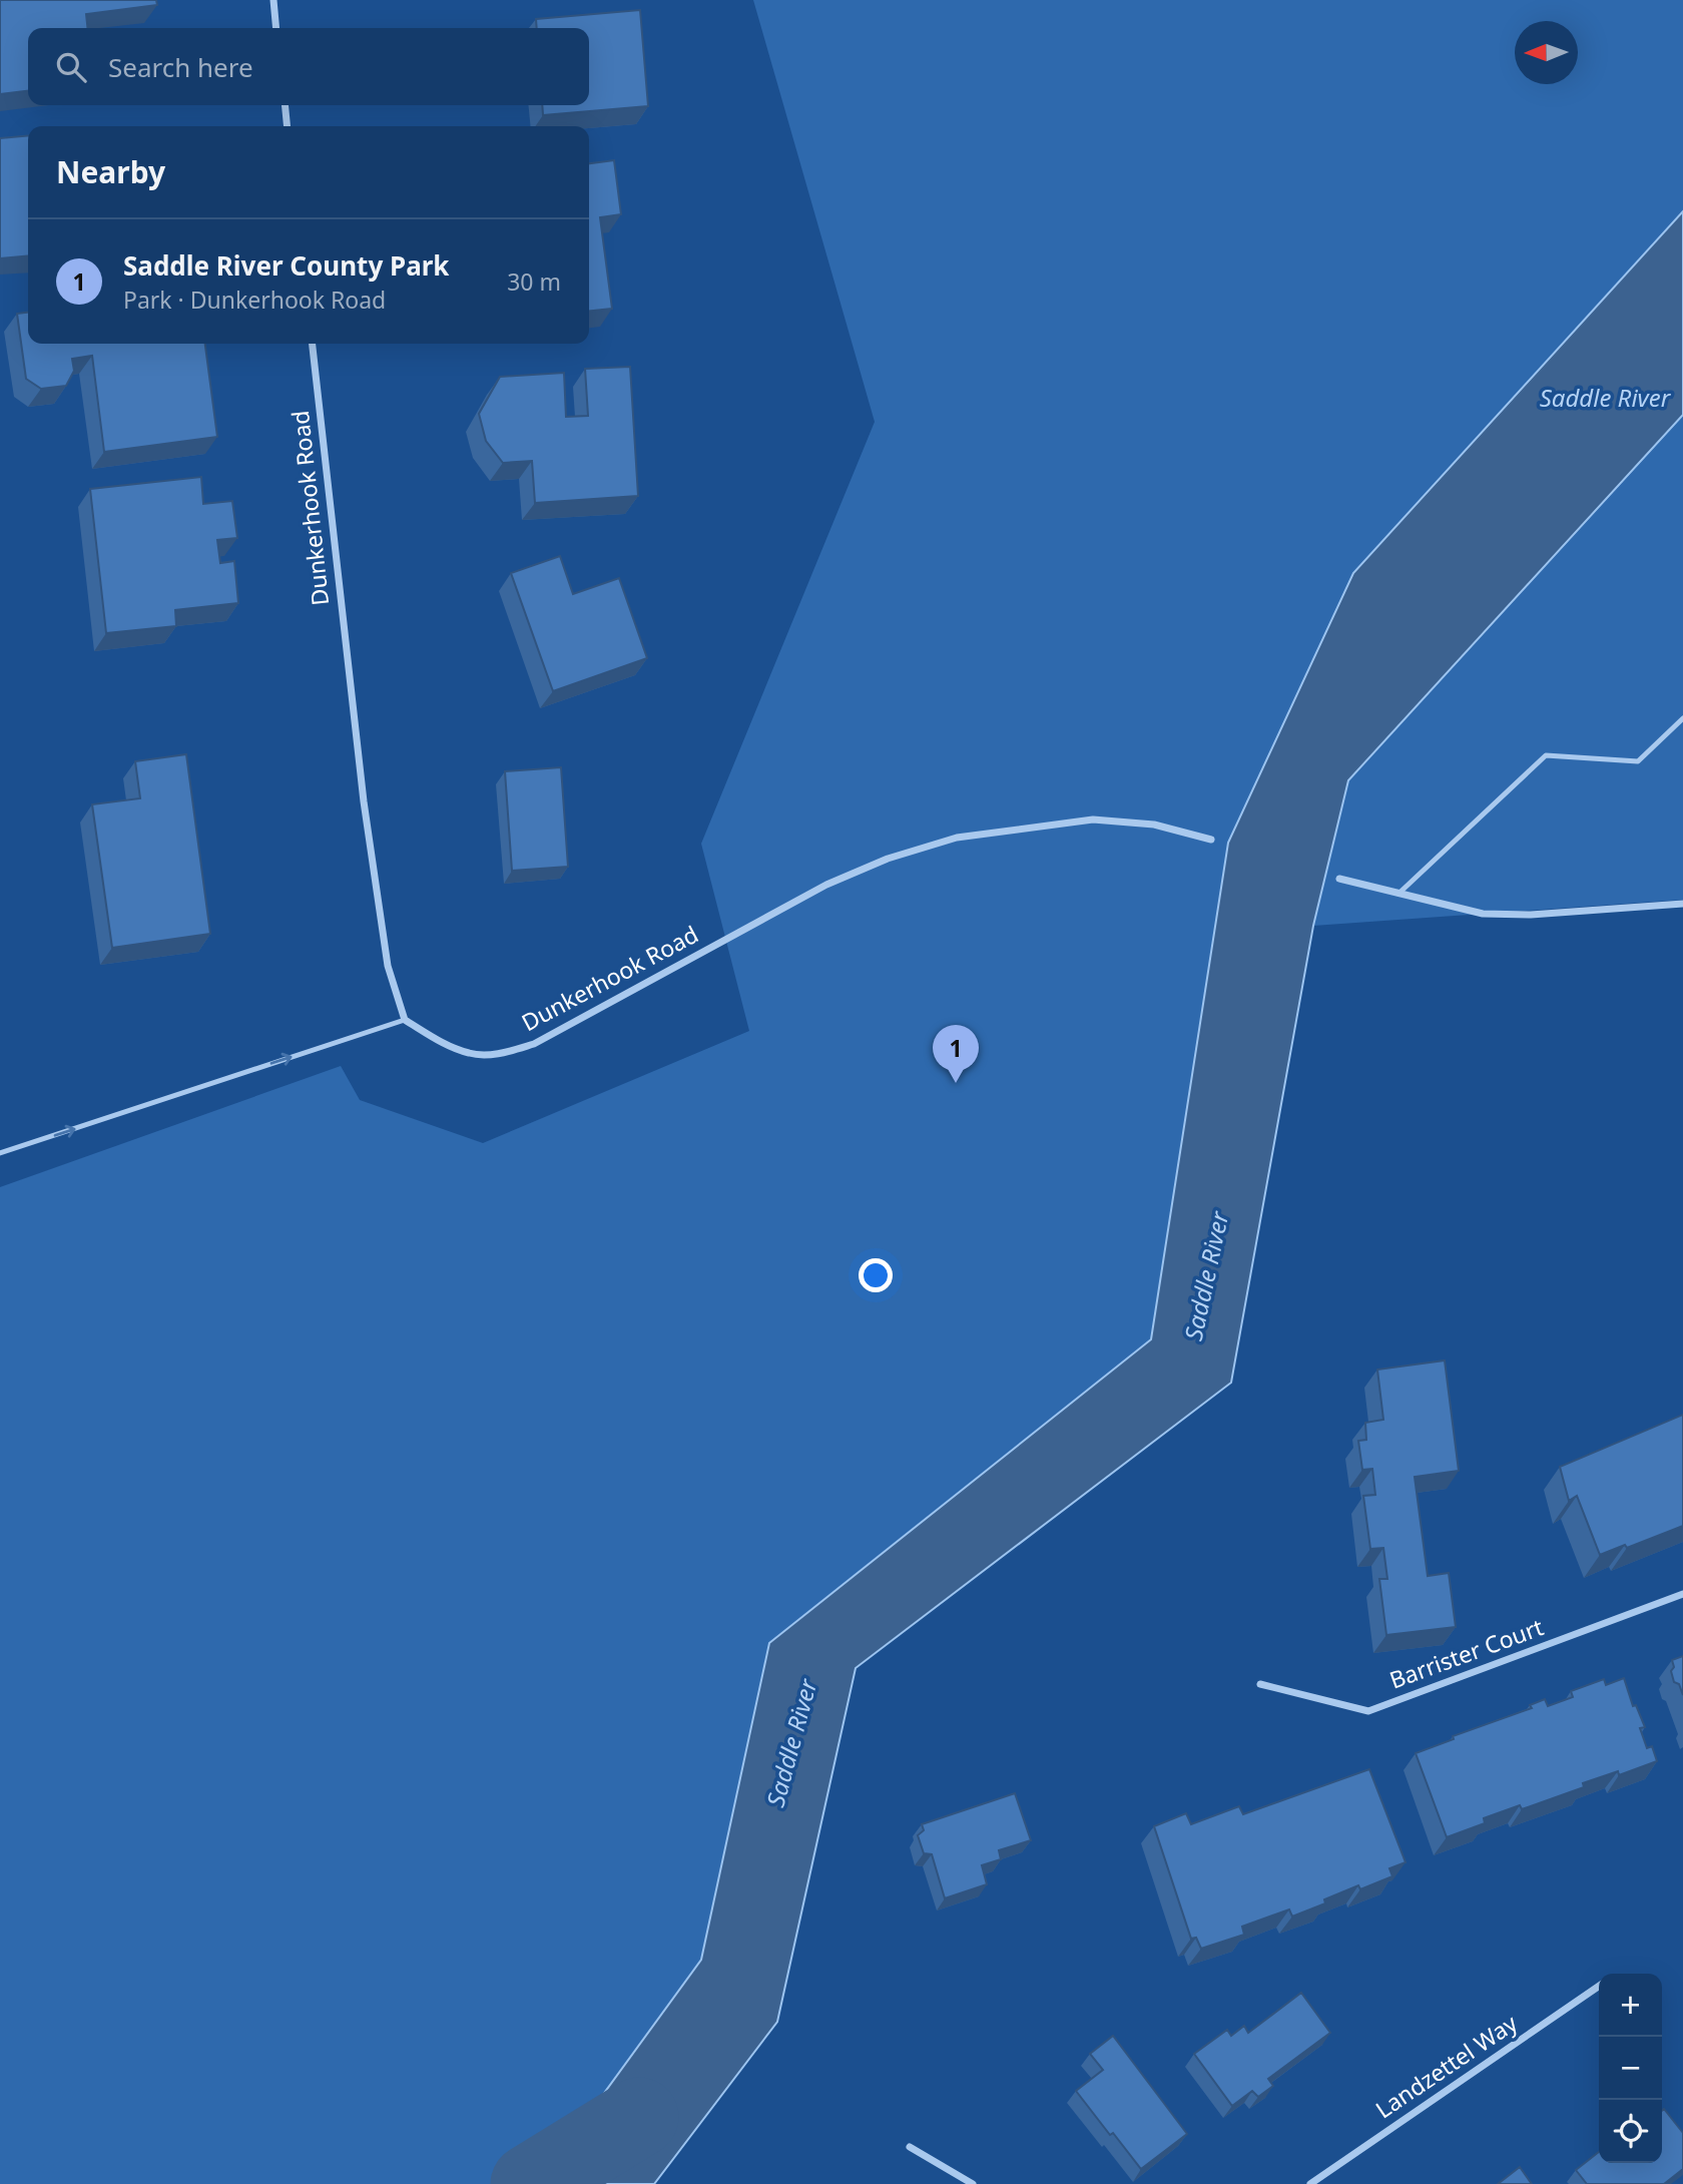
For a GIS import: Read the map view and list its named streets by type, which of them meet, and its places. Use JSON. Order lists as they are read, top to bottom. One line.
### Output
{"streets":{"street":["Dunkerhook Road","Barrister Court","Landzettel Way"]},"water":["Saddle River"],"north":"left","page":{"search":"Search here","heading":"Nearby","list":[{"mark":"1","name":"Saddle River County Park","note":"Park · Dunkerhook Road","value":"30 m"}],"pins":"1","map_buttons":["+","−"]}}
